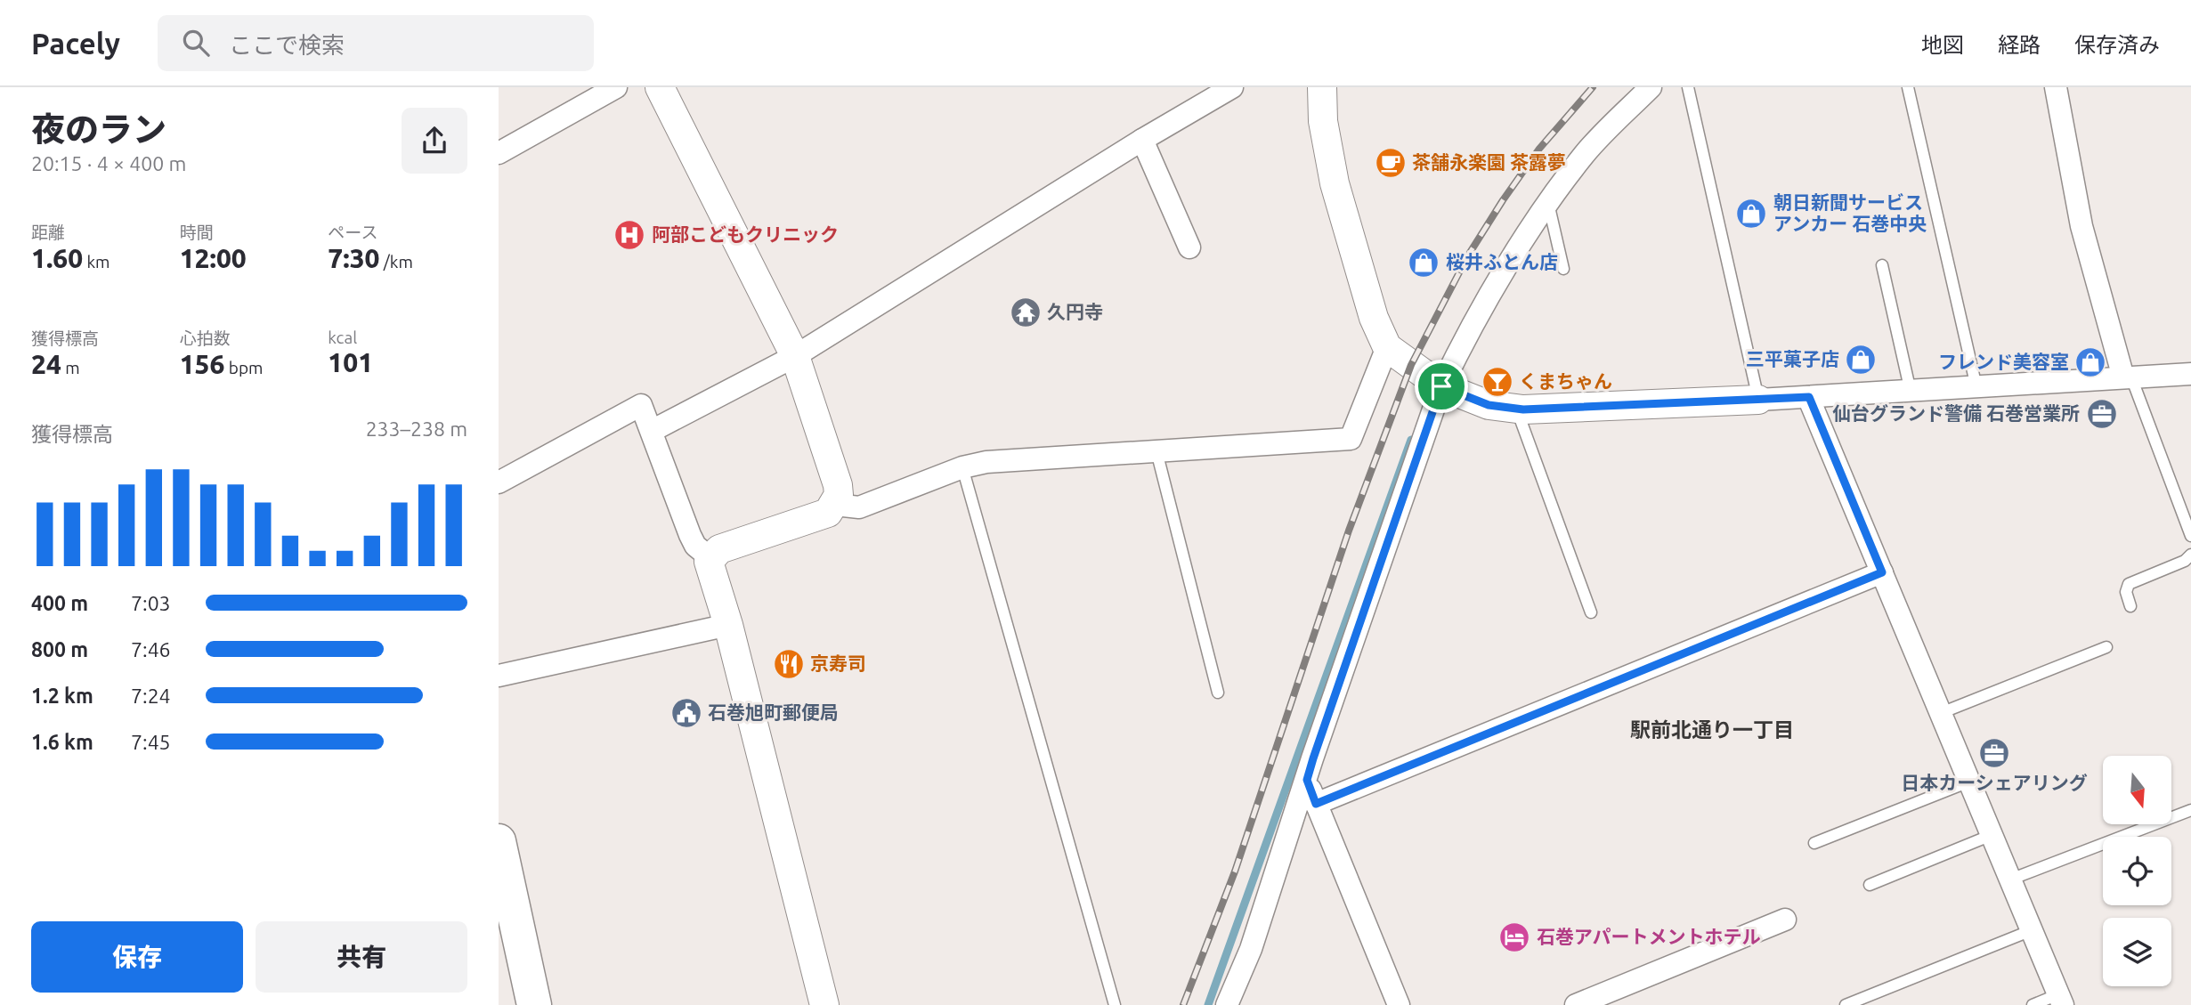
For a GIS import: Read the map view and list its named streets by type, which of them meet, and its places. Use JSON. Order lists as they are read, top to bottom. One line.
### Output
{"districts":["駅前北通り一丁目"],"places":{"cafe":["茶舗永楽園 茶露夢"],"shop":["朝日新聞サービス アンカー 石巻中央","桜井ふとん店","三平菓子店","フレンド美容室"],"hospital":["阿部こどもクリニック"],"temple":["久円寺"],"bar":["くまちゃん"],"office":["仙台グランド警備 石巻営業所","日本カーシェアリング"],"restaurant":["京寿司"],"public building":["石巻旭町郵便局"],"hotel":["石巻アパートメントホテル"]},"north":"bottom","page":{"header":"Pacely","search":"ここで検索","nav":["地図","経路","保存済み"],"heading":["夜のラン","20:15 · 4 × 400 m"],"stats":[["距離","1.60 km"],["時間","12:00"],["ペース","7:30 /km"],["獲得標高","24 m"],["心拍数","156 bpm"],["kcal","101"]],"chart":["獲得標高","233–238 m"],"list":[{"name":"400 m","note":"7:03"},{"name":"800 m","note":"7:46"},{"name":"1.2 km","note":"7:24"},{"name":"1.6 km","note":"7:45"}],"buttons":["保存","共有"]}}
